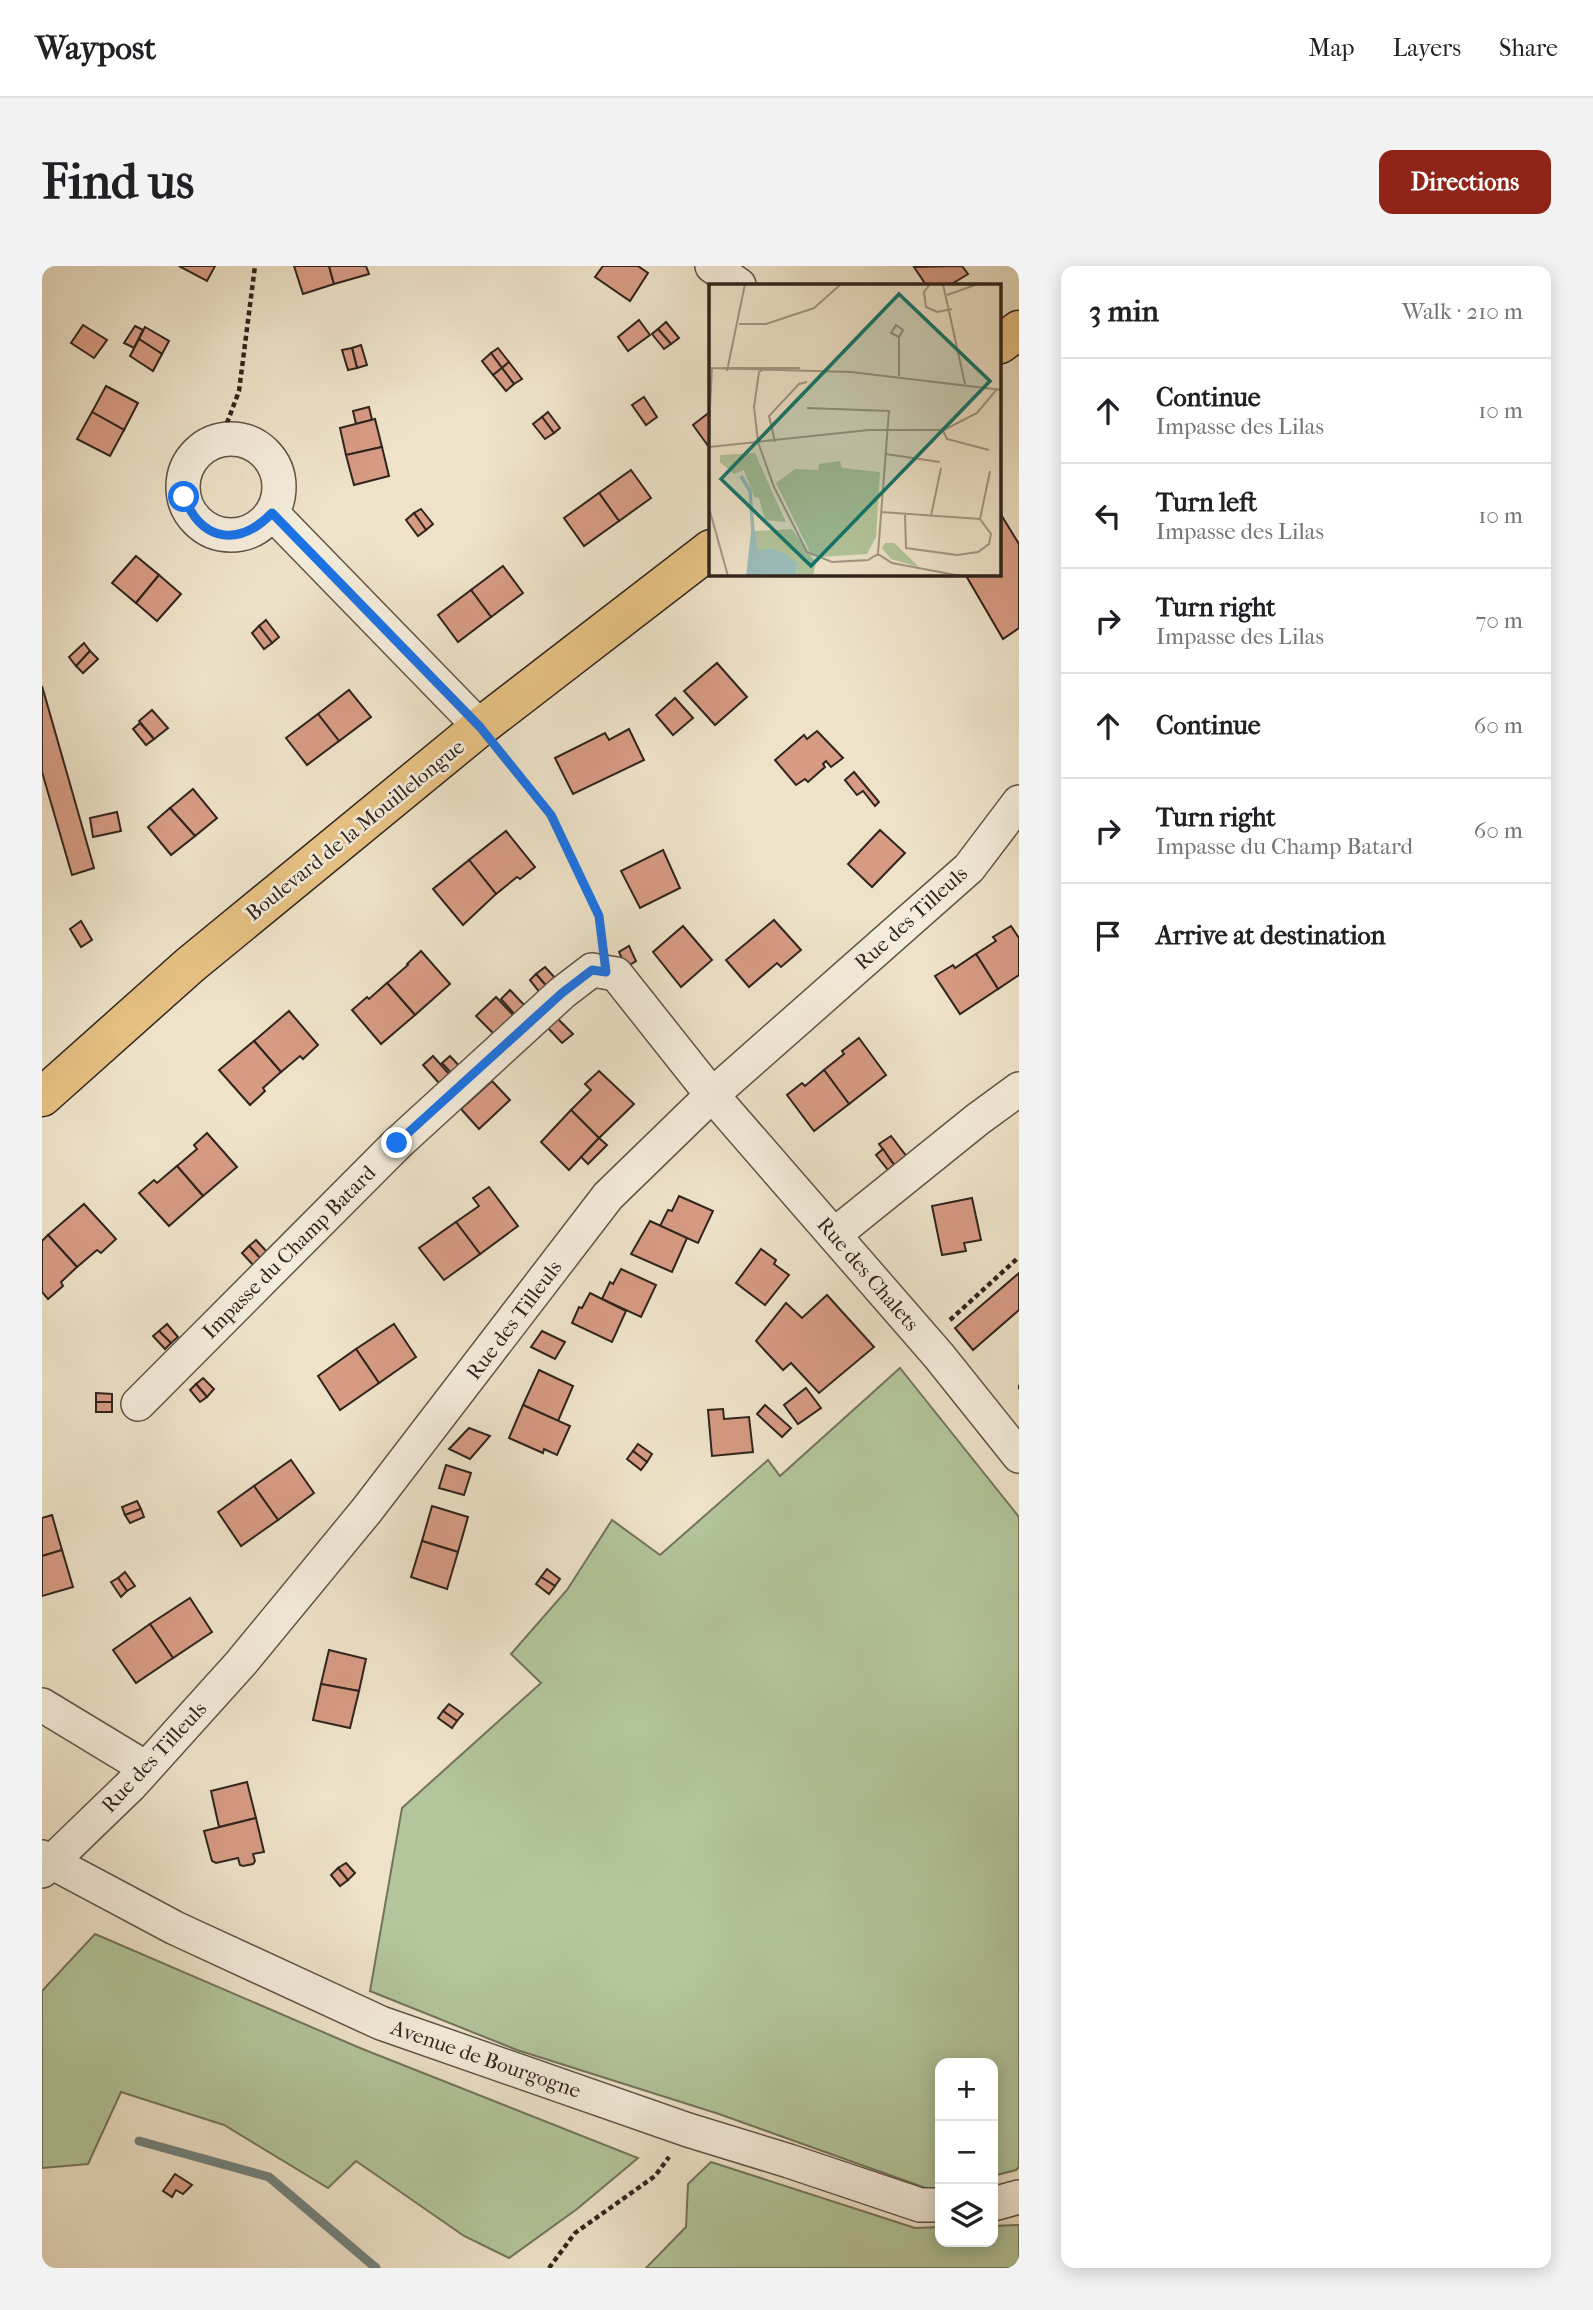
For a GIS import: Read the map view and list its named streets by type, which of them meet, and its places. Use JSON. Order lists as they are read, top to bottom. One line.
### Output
{"streets":{"main road":["Boulevard de la Mouillelongue"],"street":["Rue des Tilleuls","Impasse du Champ Batard","Rue des Chalets","Avenue de Bourgogne"]},"crossings":[["Rue des Tilleuls","Rue des Chalets"],["Rue des Tilleuls","Avenue de Bourgogne"]],"page":{"header":"Waypost","nav":["Map","Layers","Share"],"buttons":"Directions","title":"Find us","heading":["3 min","Walk · 210 m"],"list":[["Continue","Impasse des Lilas","10 m"],["Turn left","Impasse des Lilas","10 m"],["Turn right","Impasse des Lilas","70 m"],["Continue","60 m"],["Turn right","Impasse du Champ Batard","60 m"],"Arrive at destination"],"map_buttons":["+","−"]}}
